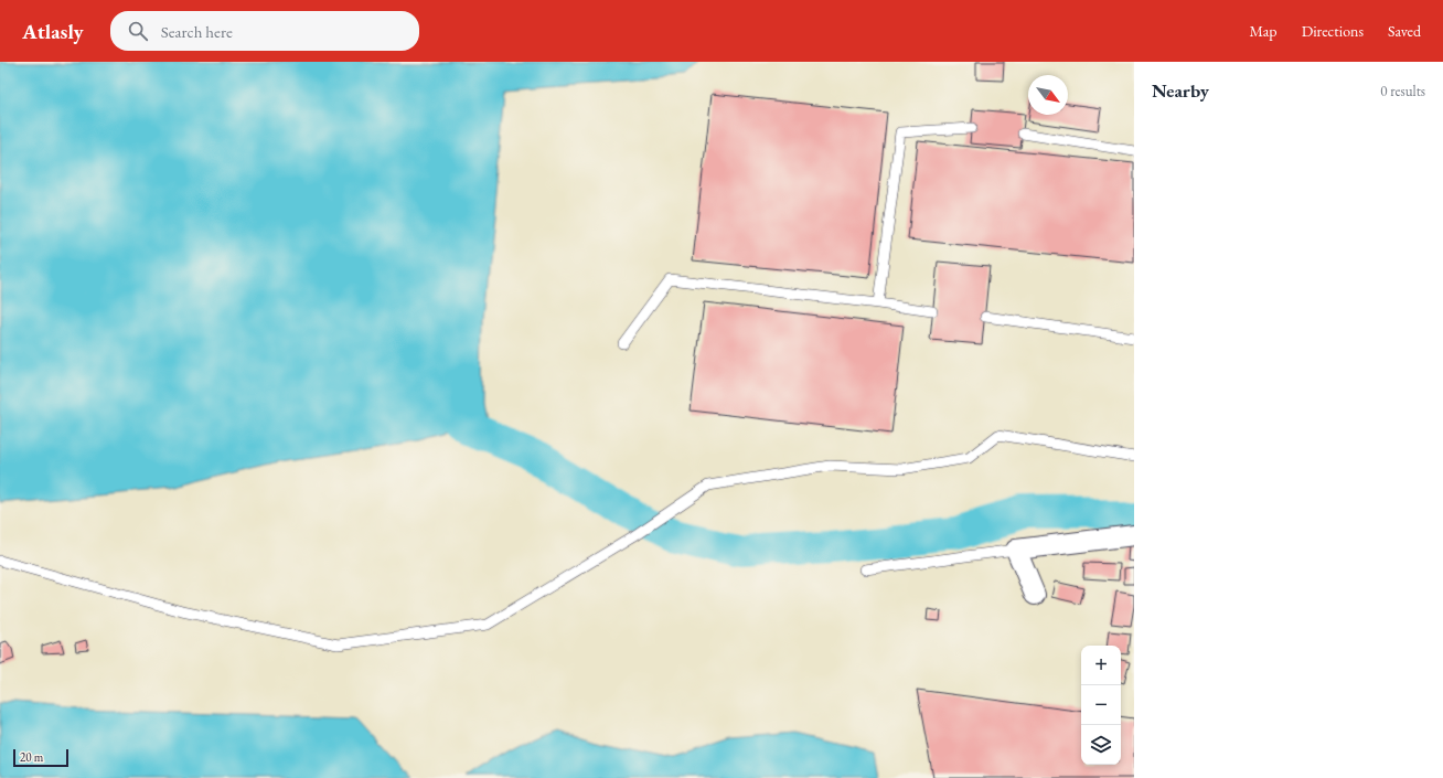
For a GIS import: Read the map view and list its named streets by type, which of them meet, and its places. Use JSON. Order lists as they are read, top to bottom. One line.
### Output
{"scale_bar":"20 m","north":"bottom right","page":{"header":"Atlasly","search":"Search here","nav":["Map","Directions","Saved"],"heading":["Nearby","0 results"],"map_buttons":["+","−"],"scale":"20 m"}}
